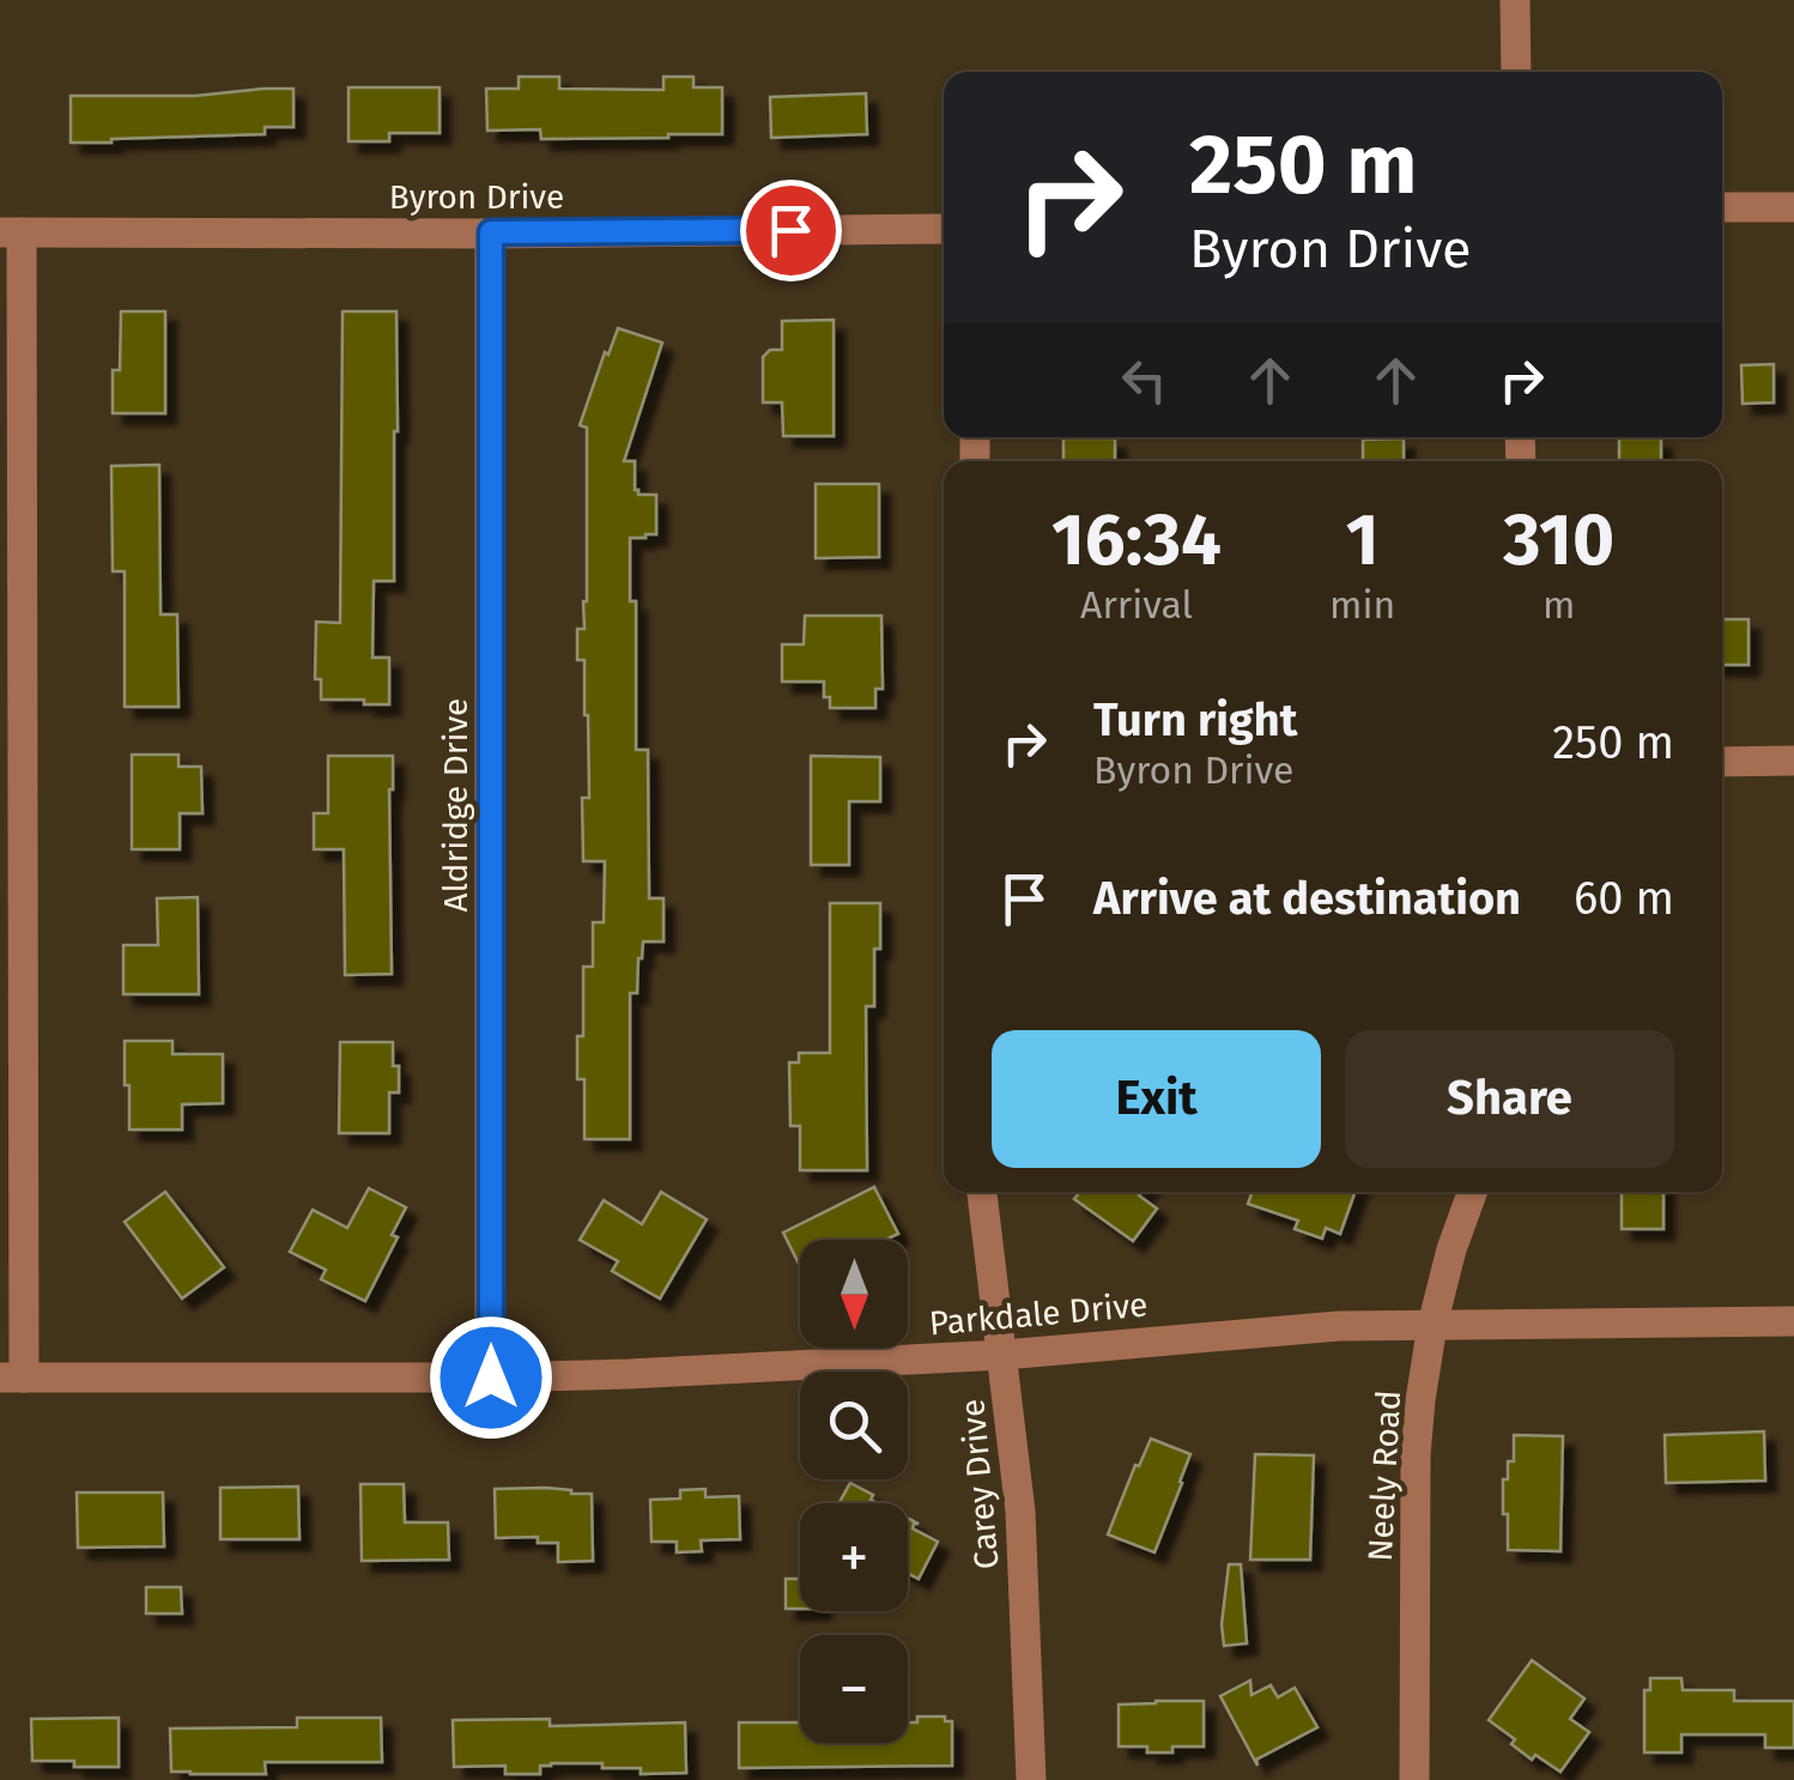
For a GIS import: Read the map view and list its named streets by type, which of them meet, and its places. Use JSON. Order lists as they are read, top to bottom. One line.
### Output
{"streets":{"street":["Byron Drive","Aldridge Drive","Parkdale Drive","Neely Road","Carey Drive"]},"crossings":[["Byron Drive","Aldridge Drive"],["Aldridge Drive","Parkdale Drive"],["Parkdale Drive","Neely Road"],["Parkdale Drive","Carey Drive"]],"north":"bottom","page":{"turn":["250 m","Byron Drive"],"eta":["16:34","Arrival","1","min","310","m"],"list":[{"name":"Turn right","note":"Byron Drive","value":"250 m"},{"name":"Arrive at destination","value":"60 m"}],"buttons":["Exit","Share"],"map_buttons":["+","−"]}}
